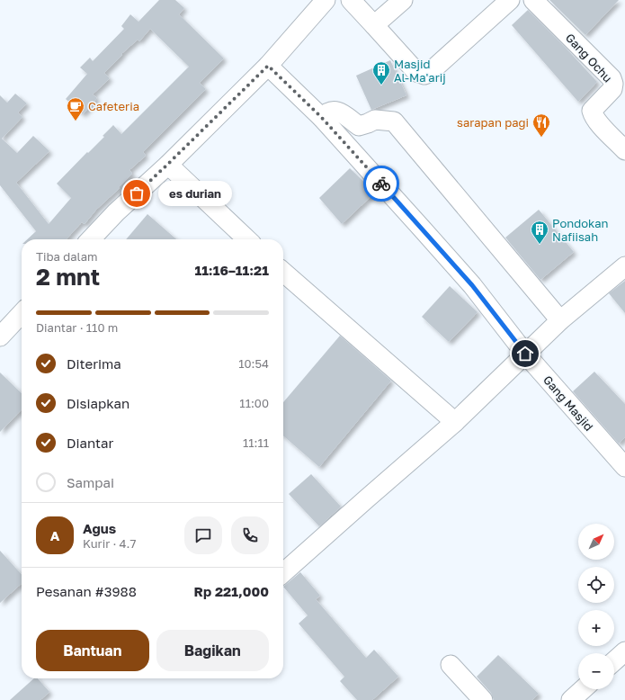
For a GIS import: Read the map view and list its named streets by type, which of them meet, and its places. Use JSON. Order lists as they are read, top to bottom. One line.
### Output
{"streets":{"street":["Gang Ochu","Gang Masjid"]},"places":{"building":["Masjid Al-Ma'arij","Pondokan Nafiisah"],"cafe":["Cafeteria"],"restaurant":["sarapan pagi"],"other":["es durian"]},"north":"top right","page":{"bubble":"es durian","heading":["2 mnt","Tiba dalam","11:16–11:21"],"panel":["Agus","Kurir · 4.7","Pesanan #3988","Rp 221,000"],"bar":"Diantar · 110 m","list":[["Diterima","10:54"],["Disiapkan","11:00"],["Diantar","11:11"],"Sampai"],"round":"A","map_buttons":["+","−"],"buttons":["Bantuan","Bagikan"]}}
